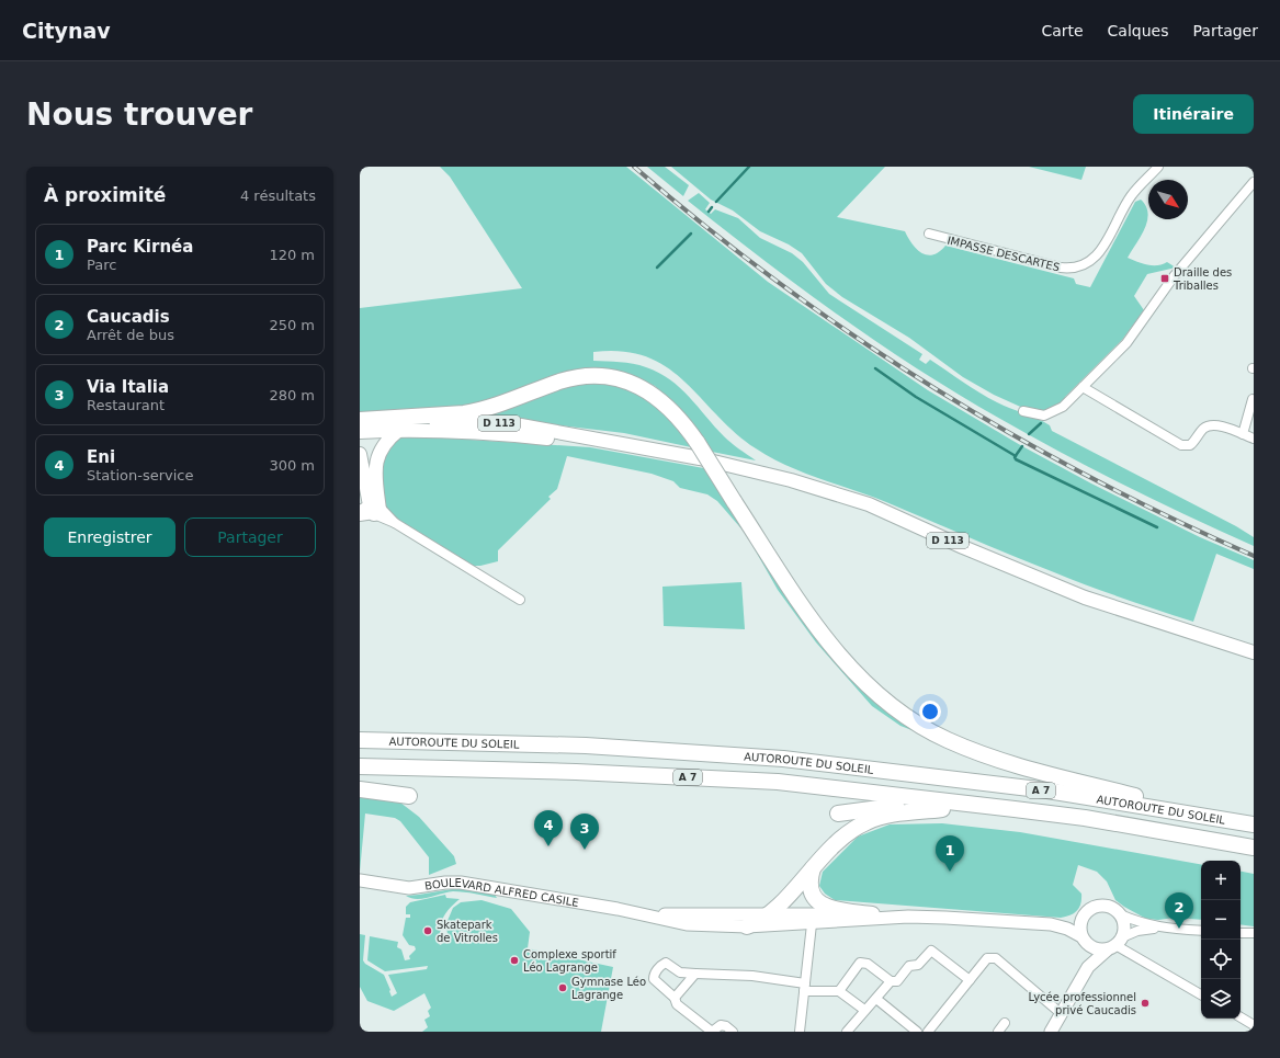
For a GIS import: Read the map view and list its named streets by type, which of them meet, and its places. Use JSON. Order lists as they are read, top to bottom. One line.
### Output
{"streets":{"highway":["AUTOROUTE DU SOLEIL","A 7"],"main road":["D 113"],"street":["IMPASSE DESCARTES","BOULEVARD ALFRED CASILE"]},"places":{"transit":["Draille des Triballes"],"other":["Skatepark de Vitrolles","Complexe sportif Léo Lagrange","Gymnase Léo Lagrange","Lycée professionnel privé Caucadis"]},"north":"bottom right","page":{"header":"Citynav","nav":["Carte","Calques","Partager"],"buttons":["Itinéraire",["Enregistrer","Partager"]],"title":"Nous trouver","heading":["À proximité","4 résultats"],"list":[{"mark":"1","name":"Parc Kirnéa","note":"Parc","value":"120 m"},{"mark":"2","name":"Caucadis","note":"Arrêt de bus","value":"250 m"},{"mark":"3","name":"Via Italia","note":"Restaurant","value":"280 m"},{"mark":"4","name":"Eni","note":"Station-service","value":"300 m"}],"pins":["4","3","1","2"],"map_buttons":["+","−"]}}
